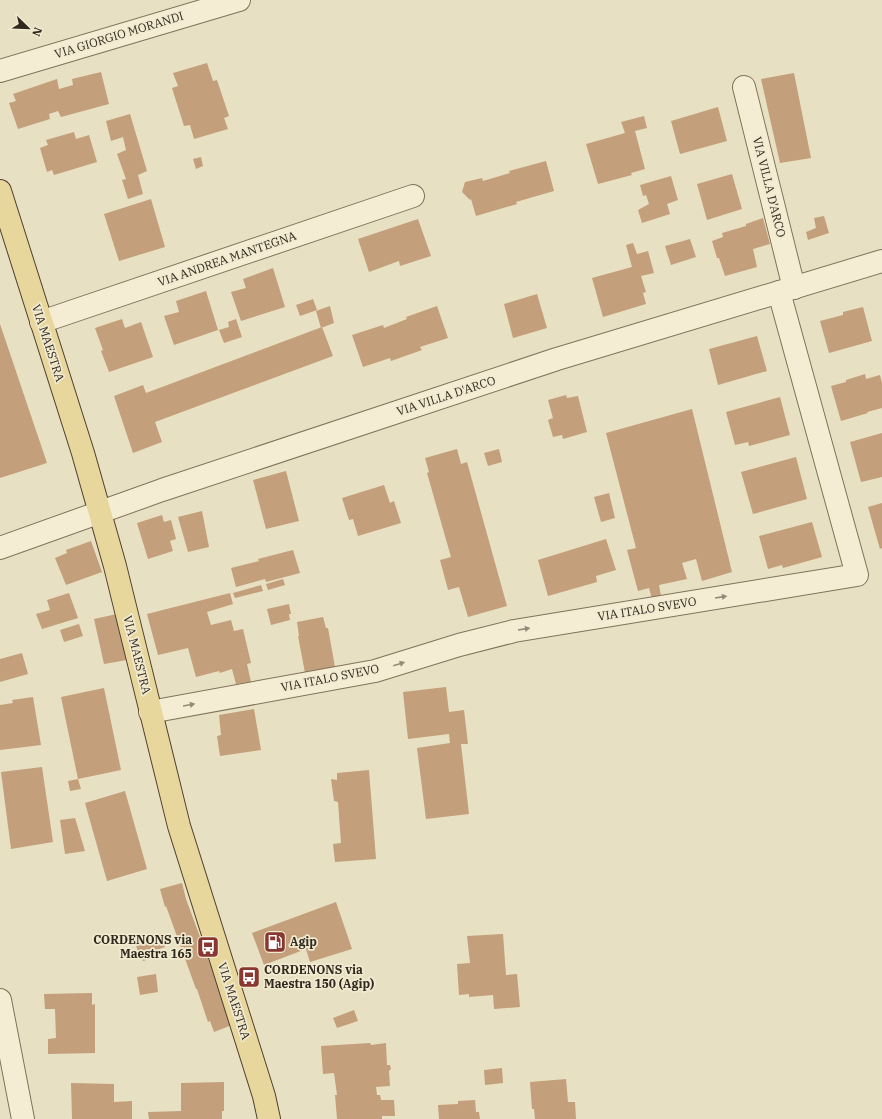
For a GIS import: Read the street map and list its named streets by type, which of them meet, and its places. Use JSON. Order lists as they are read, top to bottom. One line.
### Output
{"streets":{"main road":["VIA MAESTRA"],"street":["VIA GIORGIO MORANDI","VIA VILLA D'ARCO","VIA ANDREA MANTEGNA","VIA ITALO SVEVO"]},"crossings":[["VIA VILLA D'ARCO","VIA MAESTRA"],["VIA VILLA D'ARCO","VIA ITALO SVEVO"],["VIA ANDREA MANTEGNA","VIA MAESTRA"],["VIA MAESTRA","VIA ITALO SVEVO"]],"places":{"fuel station":["Agip"],"bus stop":["CORDENONS via Maestra 165","CORDENONS via Maestra 150 (Agip)"]},"north":"bottom right"}
